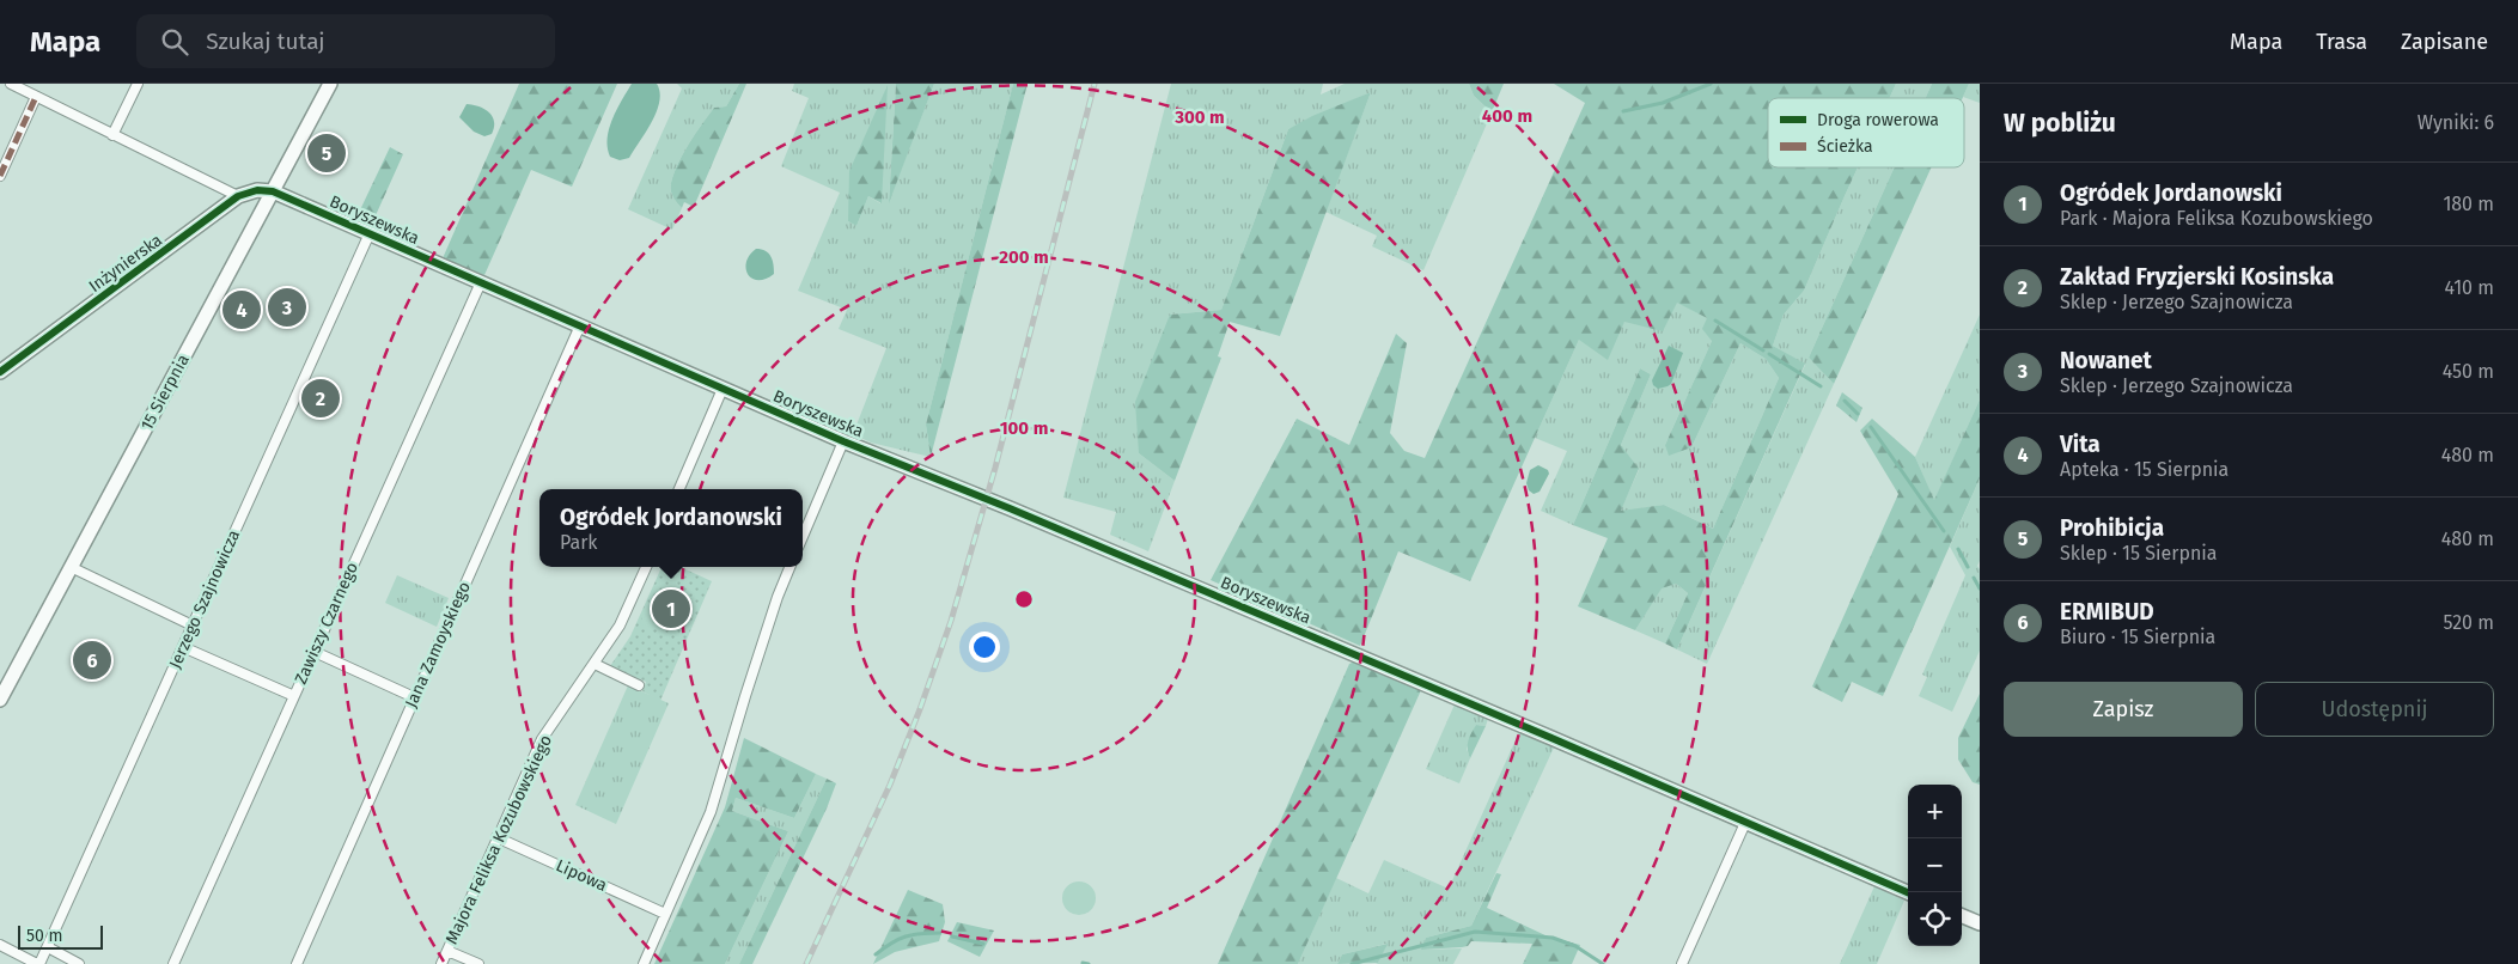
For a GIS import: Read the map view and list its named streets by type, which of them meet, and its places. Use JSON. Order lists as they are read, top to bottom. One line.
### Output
{"streets":{"street":["Boryszewska","Inżynierska","15 Sierpnia","Jerzego Szajnowicza","Zawiszy Czarnego","Jana Zamoyskiego","Majora Feliksa Kozubowskiego","Lipowa"]},"crossings":[["Boryszewska","Inżynierska"],["Boryszewska","15 Sierpnia"],["Boryszewska","Jerzego Szajnowicza"],["Boryszewska","Zawiszy Czarnego"],["Boryszewska","Jana Zamoyskiego"],["Inżynierska","15 Sierpnia"],["Majora Feliksa Kozubowskiego","Lipowa"]],"legend":["Droga rowerowa","Ścieżka"],"scale_bar":"50 m","page":{"header":"Mapa","search":"Szukaj tutaj","nav":["Mapa","Trasa","Zapisane"],"heading":["W pobliżu","Wyniki: 6"],"pins":["5","3","4","2","1","6"],"list":[{"mark":"1","name":"Ogródek Jordanowski","note":"Park · Majora Feliksa Kozubowskiego","value":"180 m"},{"mark":"2","name":"Zakład Fryzjerski Kosinska","note":"Sklep · Jerzego Szajnowicza","value":"410 m"},{"mark":"3","name":"Nowanet","note":"Sklep · Jerzego Szajnowicza","value":"450 m"},{"mark":"4","name":"Vita","note":"Apteka · 15 Sierpnia","value":"480 m"},{"mark":"5","name":"Prohibicja","note":"Sklep · 15 Sierpnia","value":"480 m"},{"mark":"6","name":"ERMIBUD","note":"Biuro · 15 Sierpnia","value":"520 m"}],"popup":["Ogródek Jordanowski","Park"],"buttons":["Zapisz","Udostępnij"],"map_buttons":["+","−"],"scale":"50 m"},"rings":["400 m","300 m","200 m","100 m"]}
